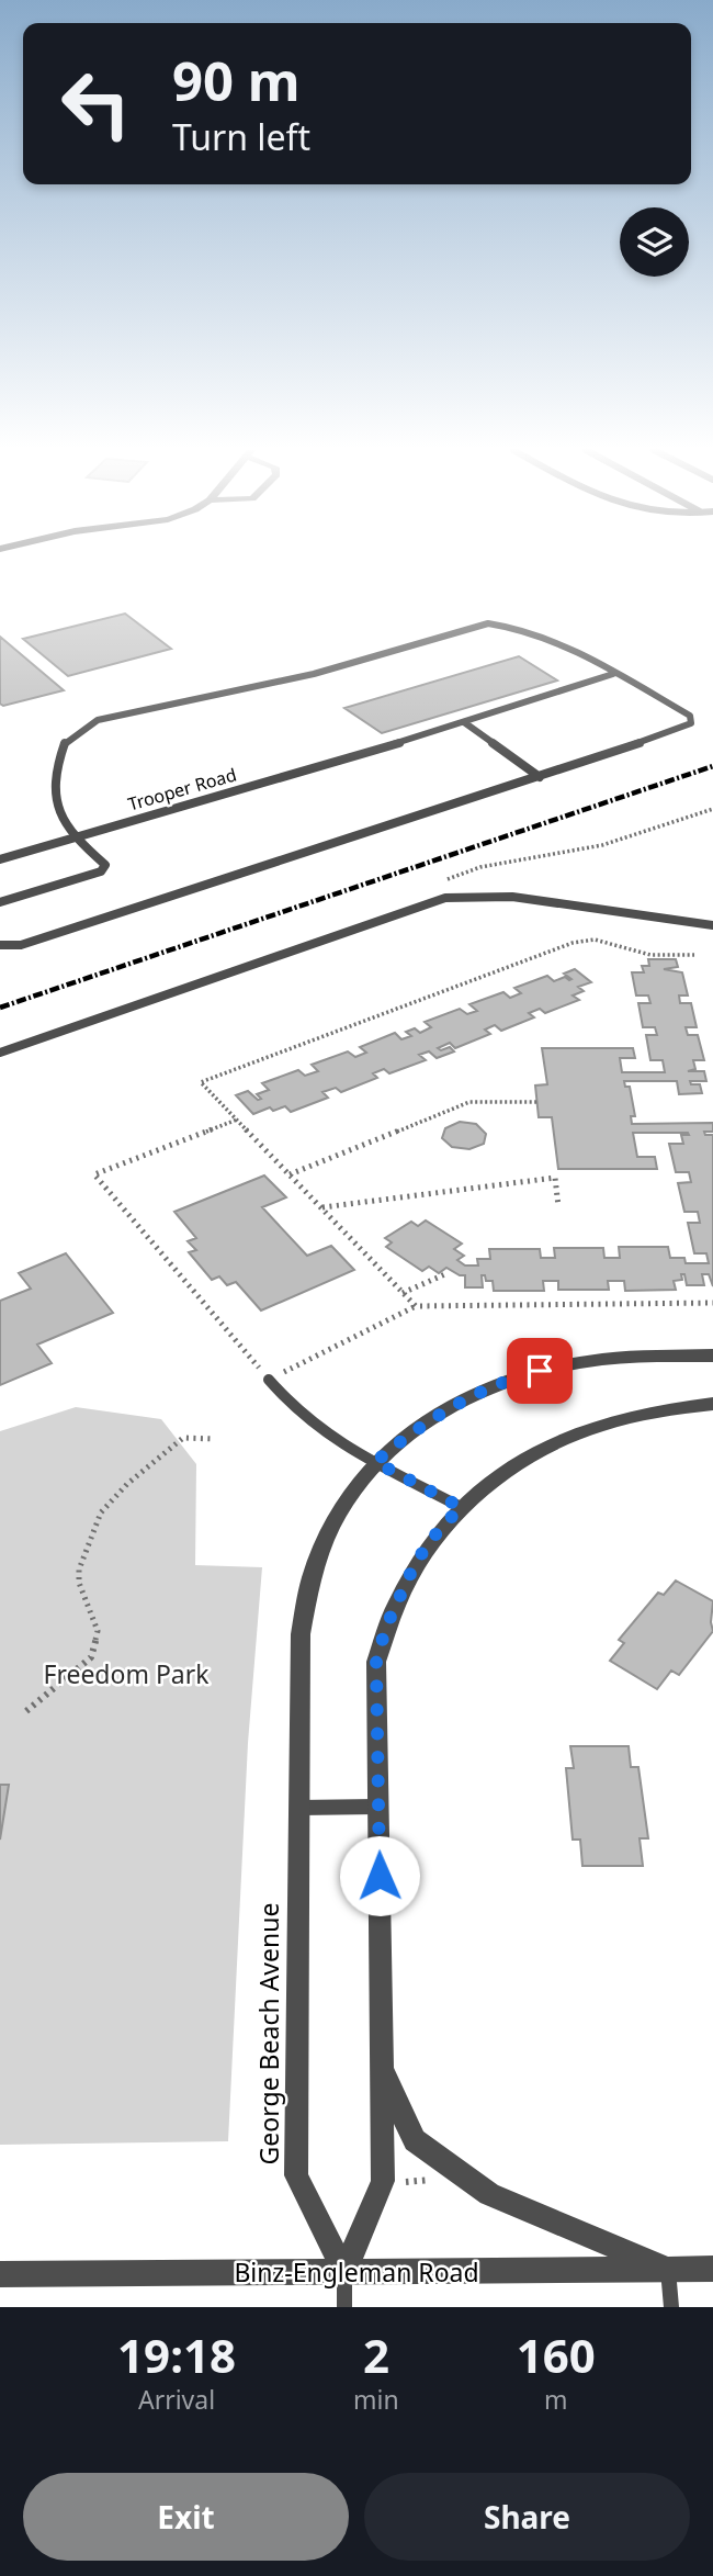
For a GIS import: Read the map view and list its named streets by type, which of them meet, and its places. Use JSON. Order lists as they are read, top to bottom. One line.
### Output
{"streets":{"street":["George Beach Avenue","Binz-Engleman Road"],"lane":["Trooper Road"]},"crossings":[["George Beach Avenue","Binz-Engleman Road"]],"parks":["Freedom Park"],"page":{"turn":["90 m","Turn left"],"eta":["19:18","Arrival","2","min","160","m"],"buttons":["Exit","Share"]}}
